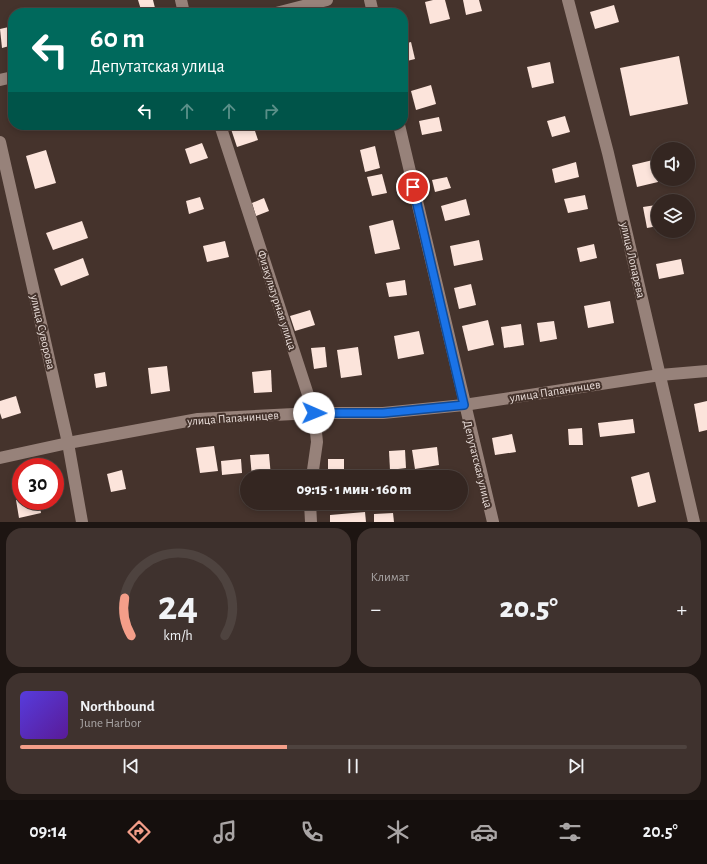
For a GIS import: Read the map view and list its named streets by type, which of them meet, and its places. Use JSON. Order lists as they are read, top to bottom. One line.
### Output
{"streets":{"street":["улица Лопарева","Физкультурная улица","улица Суворова","улица Папанинцев","Депутатская улица"]},"crossings":[["улица Лопарева","улица Папанинцев"],["Физкультурная улица","улица Папанинцев"],["улица Суворова","улица Папанинцев"],["улица Папанинцев","Депутатская улица"]],"page":{"turn":["60 m","Депутатская улица"],"limit":"30","trip":"09:15 · 1 мин · 160 m","tile":"Климат","heat":["−","20.5°","+"],"song":["Northbound","June Harbor"],"tabs":["09:14","20.5°"],"gauge":["24","km/h"]}}
